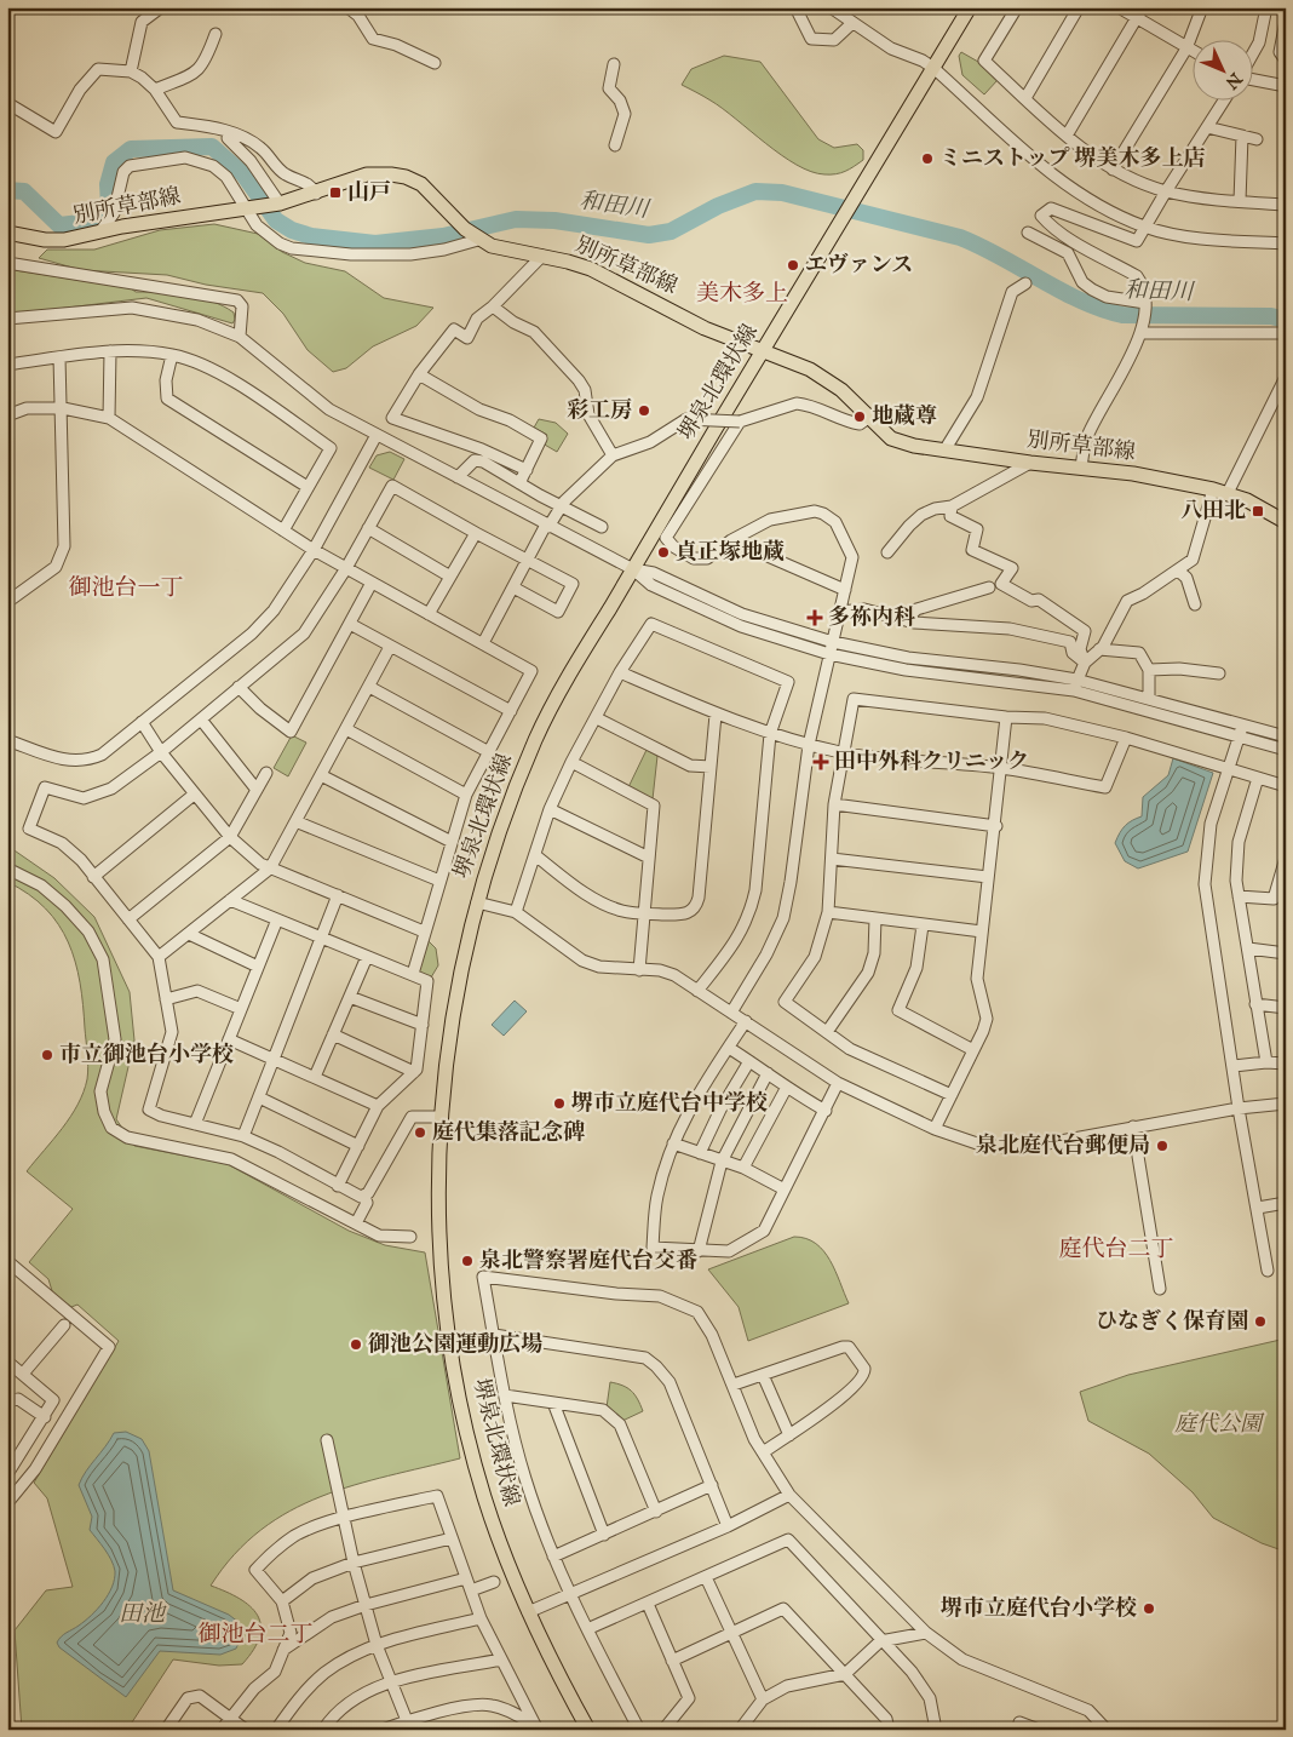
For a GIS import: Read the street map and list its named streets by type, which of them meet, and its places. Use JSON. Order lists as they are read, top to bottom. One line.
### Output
{"streets":{"main road":["別所草部線","堺泉北環状線"]},"crossings":[["別所草部線","堺泉北環状線"]],"districts":["美木多上","御池台一丁","庭代台二丁","御池台二丁"],"water":["和田川","田池"],"parks":["庭代公園"],"places":{"other":["ミニストップ 堺美木多上店","エヴァンス","彩工房","地蔵尊","貞正塚地蔵","市立御池台小学校","堺市立庭代台中学校","庭代集落記念碑","泉北庭代台郵便局","泉北警察署庭代台交番","ひなぎく保育園","御池公園運動広場","堺市立庭代台小学校"],"transit":["山戸","八田北"],"health":["多祢内科","田中外科クリニック"]},"north":"bottom right"}
